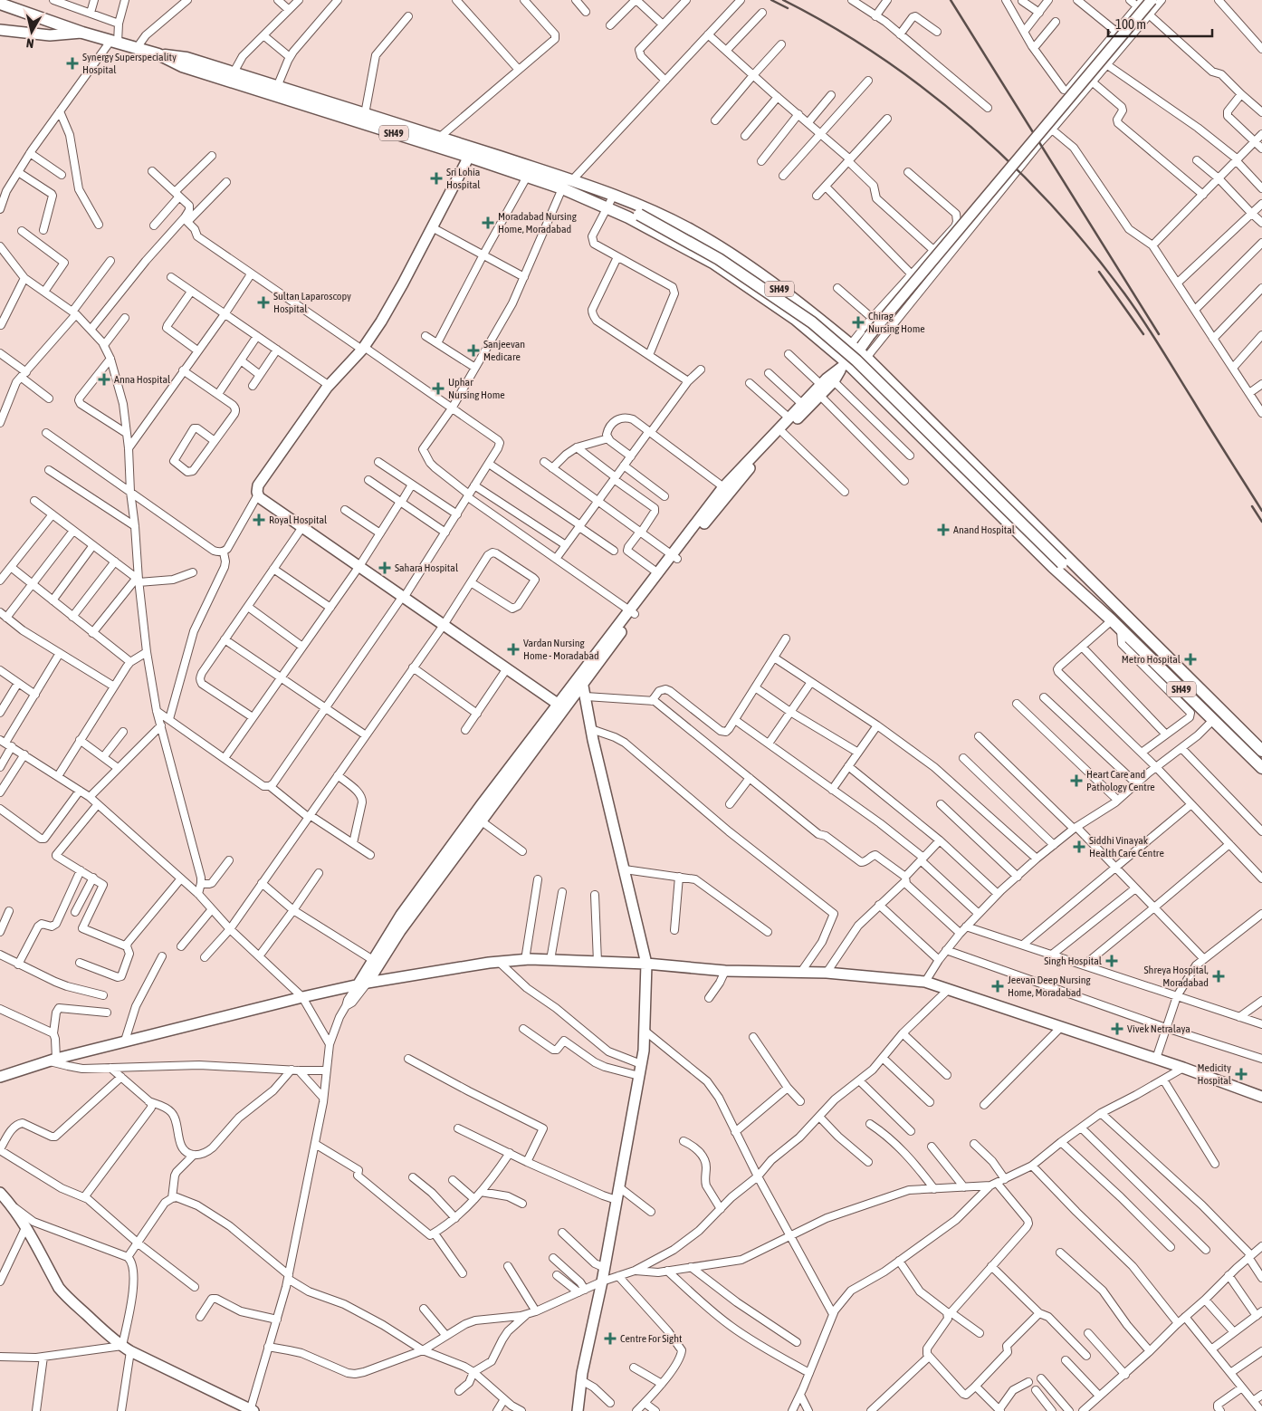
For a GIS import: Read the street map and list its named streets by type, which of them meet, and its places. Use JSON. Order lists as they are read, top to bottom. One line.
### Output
{"streets":{"main road":["SH49"]},"places":{"health":["Synergy Superspeciality Hospital","Sri Lohia Hospital","Moradabad Nursing Home, Moradabad","Sultan Laparoscopy Hospital","Chirag Nursing Home","Sanjeevan Medicare","Anna Hospital","Uphar Nursing Home","Royal Hospital","Anand Hospital","Sahara Hospital","Vardan Nursing Home - Moradabad","Metro Hospital","Heart Care and Pathology Centre","Siddhi Vinayak Health Care Centre","Singh Hospital","Shreya Hospital, Moradabad","Jeevan Deep Nursing Home, Moradabad","Vivek Netralaya","Medicity Hospital","Centre For Sight"]},"scale_bar":"100 m","north":"bottom"}
